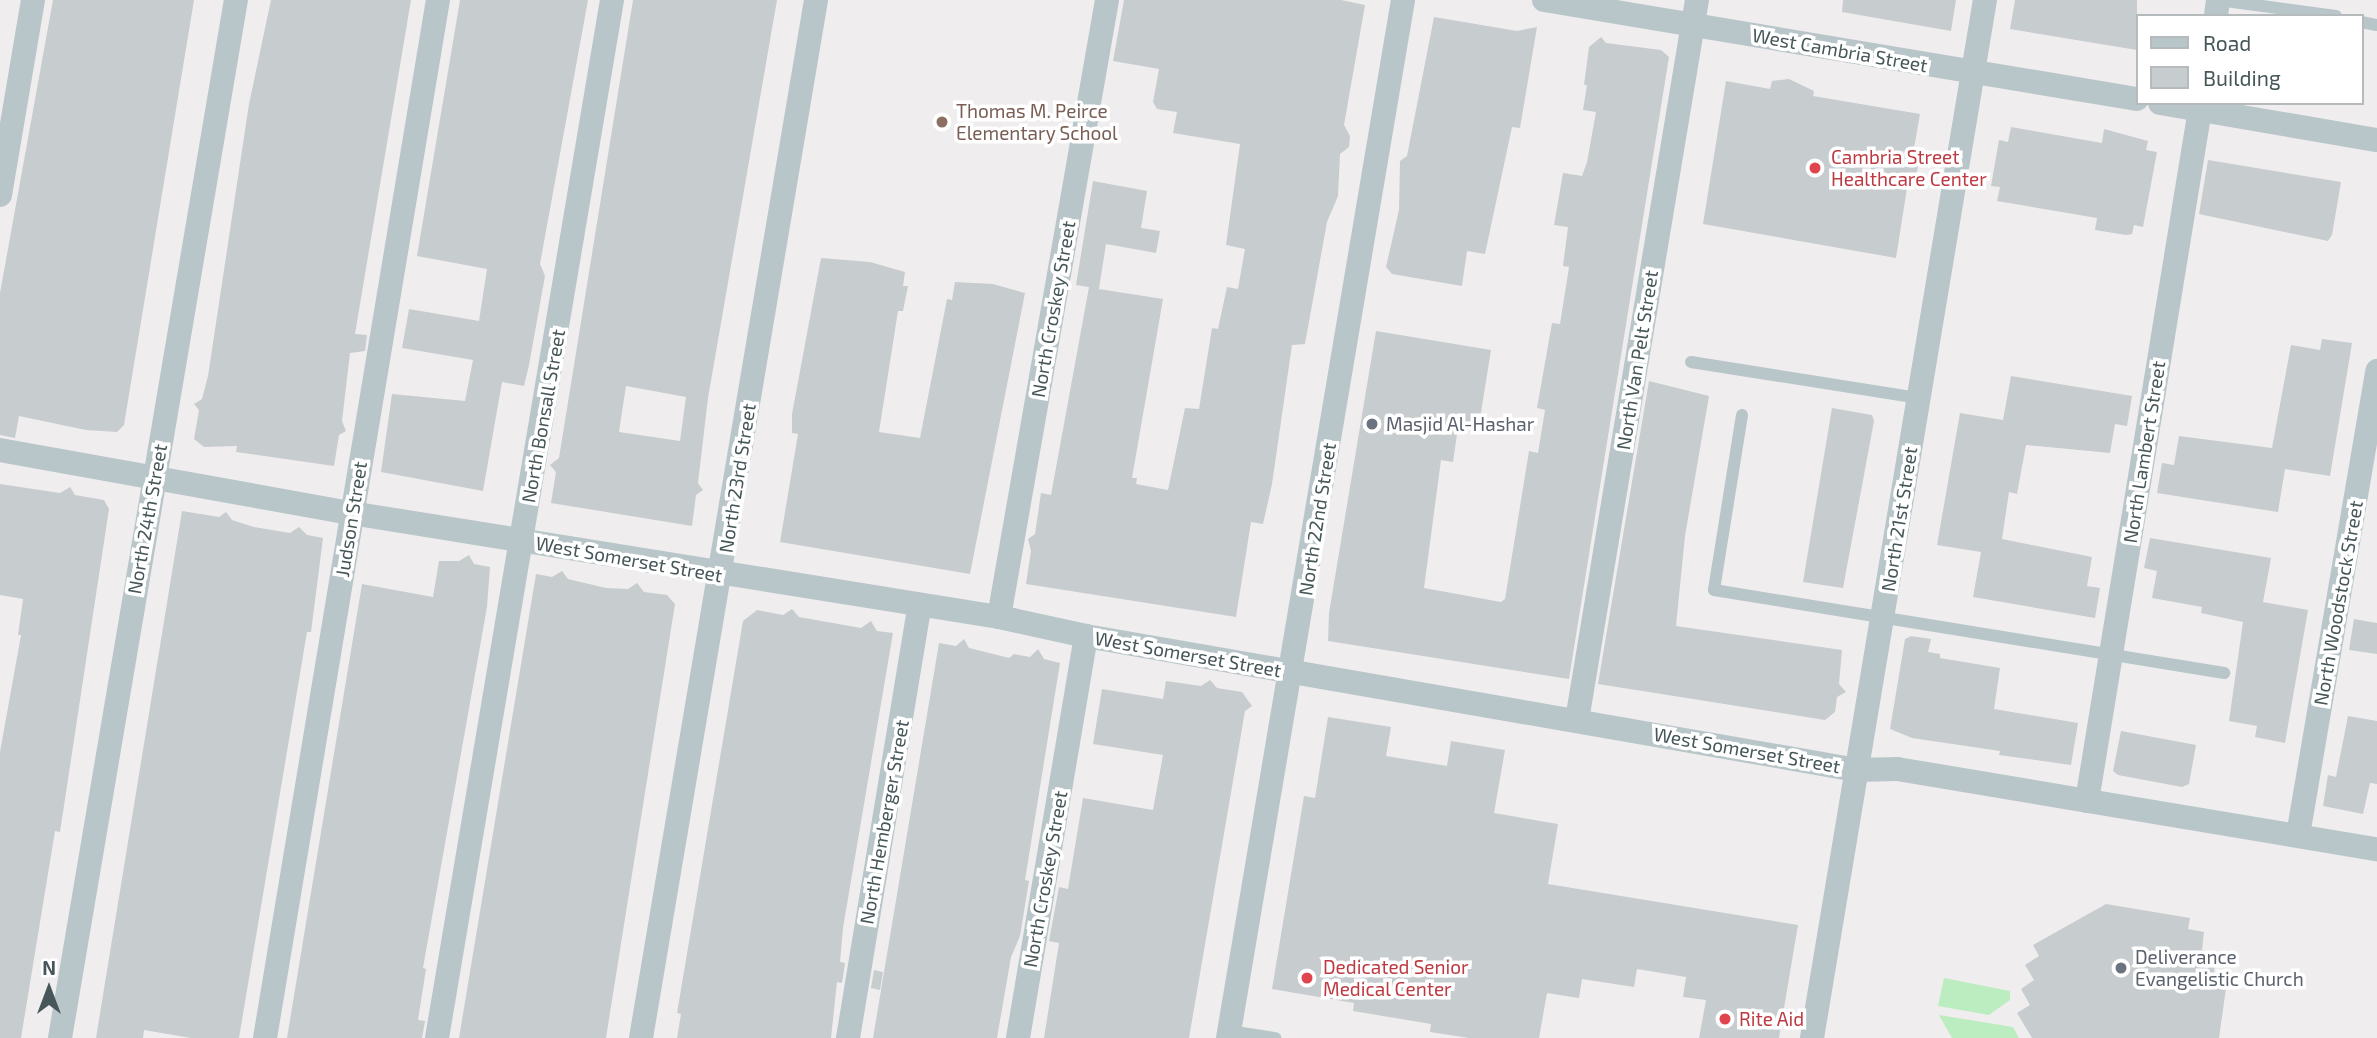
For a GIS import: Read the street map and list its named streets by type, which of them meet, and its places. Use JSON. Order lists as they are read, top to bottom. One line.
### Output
{"streets":{"street":["West Cambria Street","North Croskey Street","North Van Pelt Street","North Bonsall Street","North Lambert Street","North 23rd Street","North 24th Street","Judson Street","North 22nd Street","North 21st Street","West Somerset Street","North Woodstock Street","North Hemberger Street"]},"crossings":[["West Cambria Street","North Van Pelt Street"],["West Cambria Street","North 21st Street"],["North Croskey Street","West Somerset Street"],["North Van Pelt Street","West Somerset Street"],["North Bonsall Street","West Somerset Street"],["North Lambert Street","West Somerset Street"],["North 23rd Street","West Somerset Street"],["North 24th Street","West Somerset Street"],["Judson Street","West Somerset Street"],["North 22nd Street","West Somerset Street"],["North 21st Street","West Somerset Street"],["West Somerset Street","North Woodstock Street"],["West Somerset Street","North Hemberger Street"]],"places":["Thomas M. Peirce Elementary School","Cambria Street Healthcare Center","Masjid Al-Hashar","Deliverance Evangelistic Church","Dedicated Senior Medical Center","Rite Aid"],"legend":["Road","Building"],"north":"top"}
